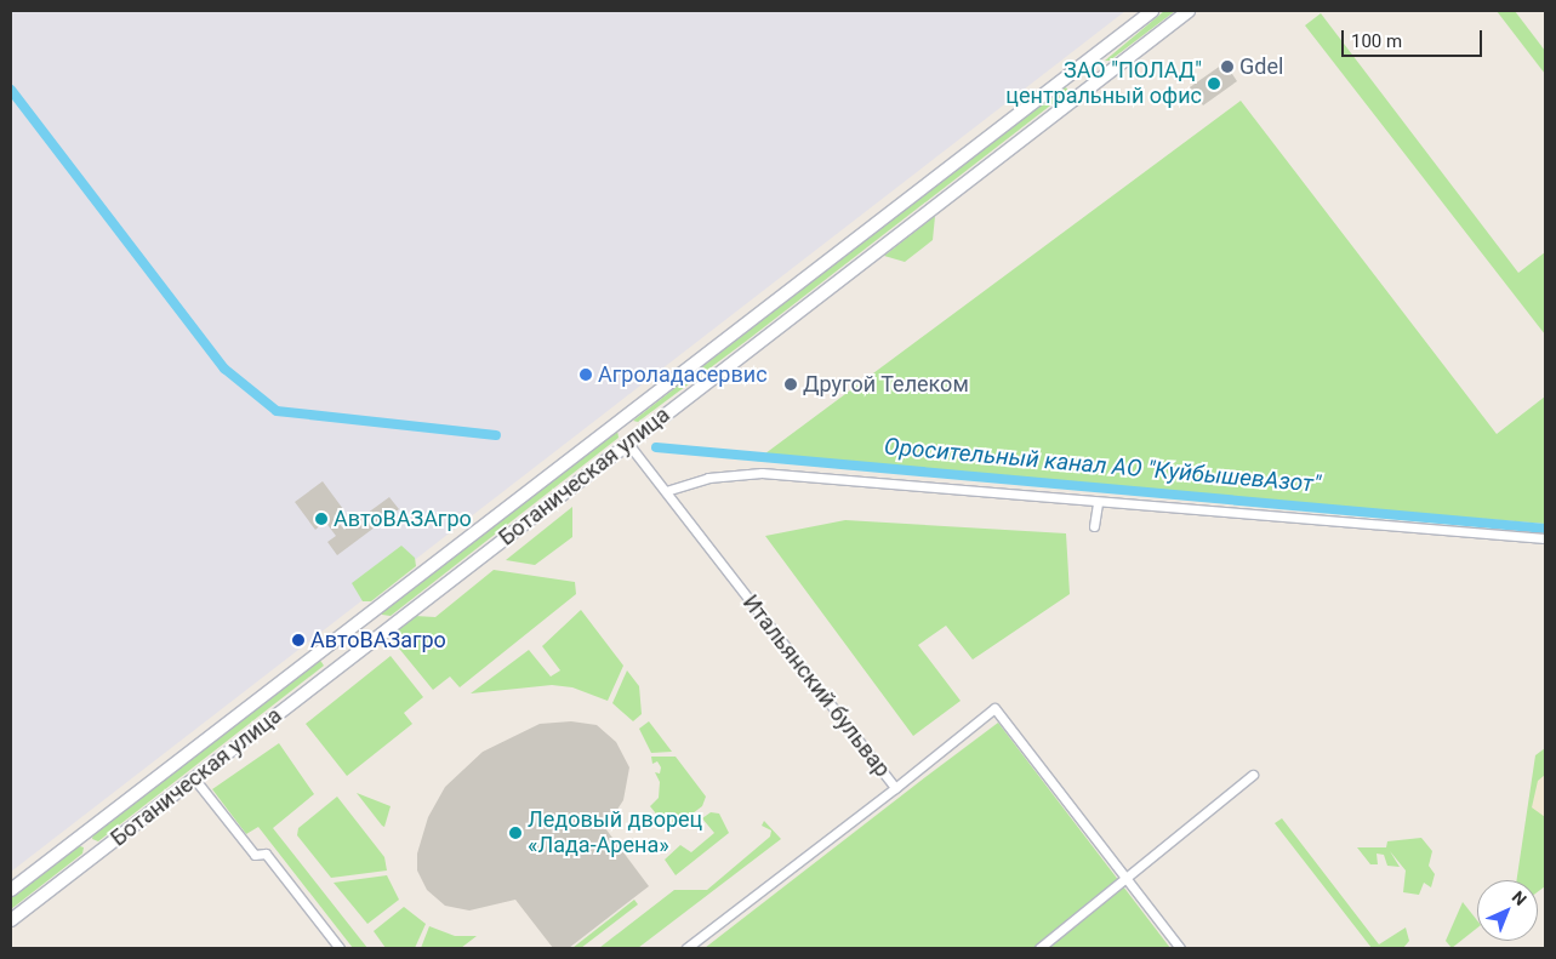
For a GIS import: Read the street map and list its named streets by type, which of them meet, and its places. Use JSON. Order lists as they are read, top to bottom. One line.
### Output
{"streets":{"main road":["Ботаническая улица"],"street":["Итальянский бульвар"]},"crossings":[["Ботаническая улица","Итальянский бульвар"]],"water":["Оросительный канал АО \"КуйбышевАзот\""],"places":["Gdel","ЗАО \"ПОЛАД\" центральный офис","Агроладасервис","Другой Телеком","АвтоВАЗАгро","АвтоВАЗагро","Ледовый дворец «Лада-Арена»"],"scale_bar":"100 m","north":"top right"}
